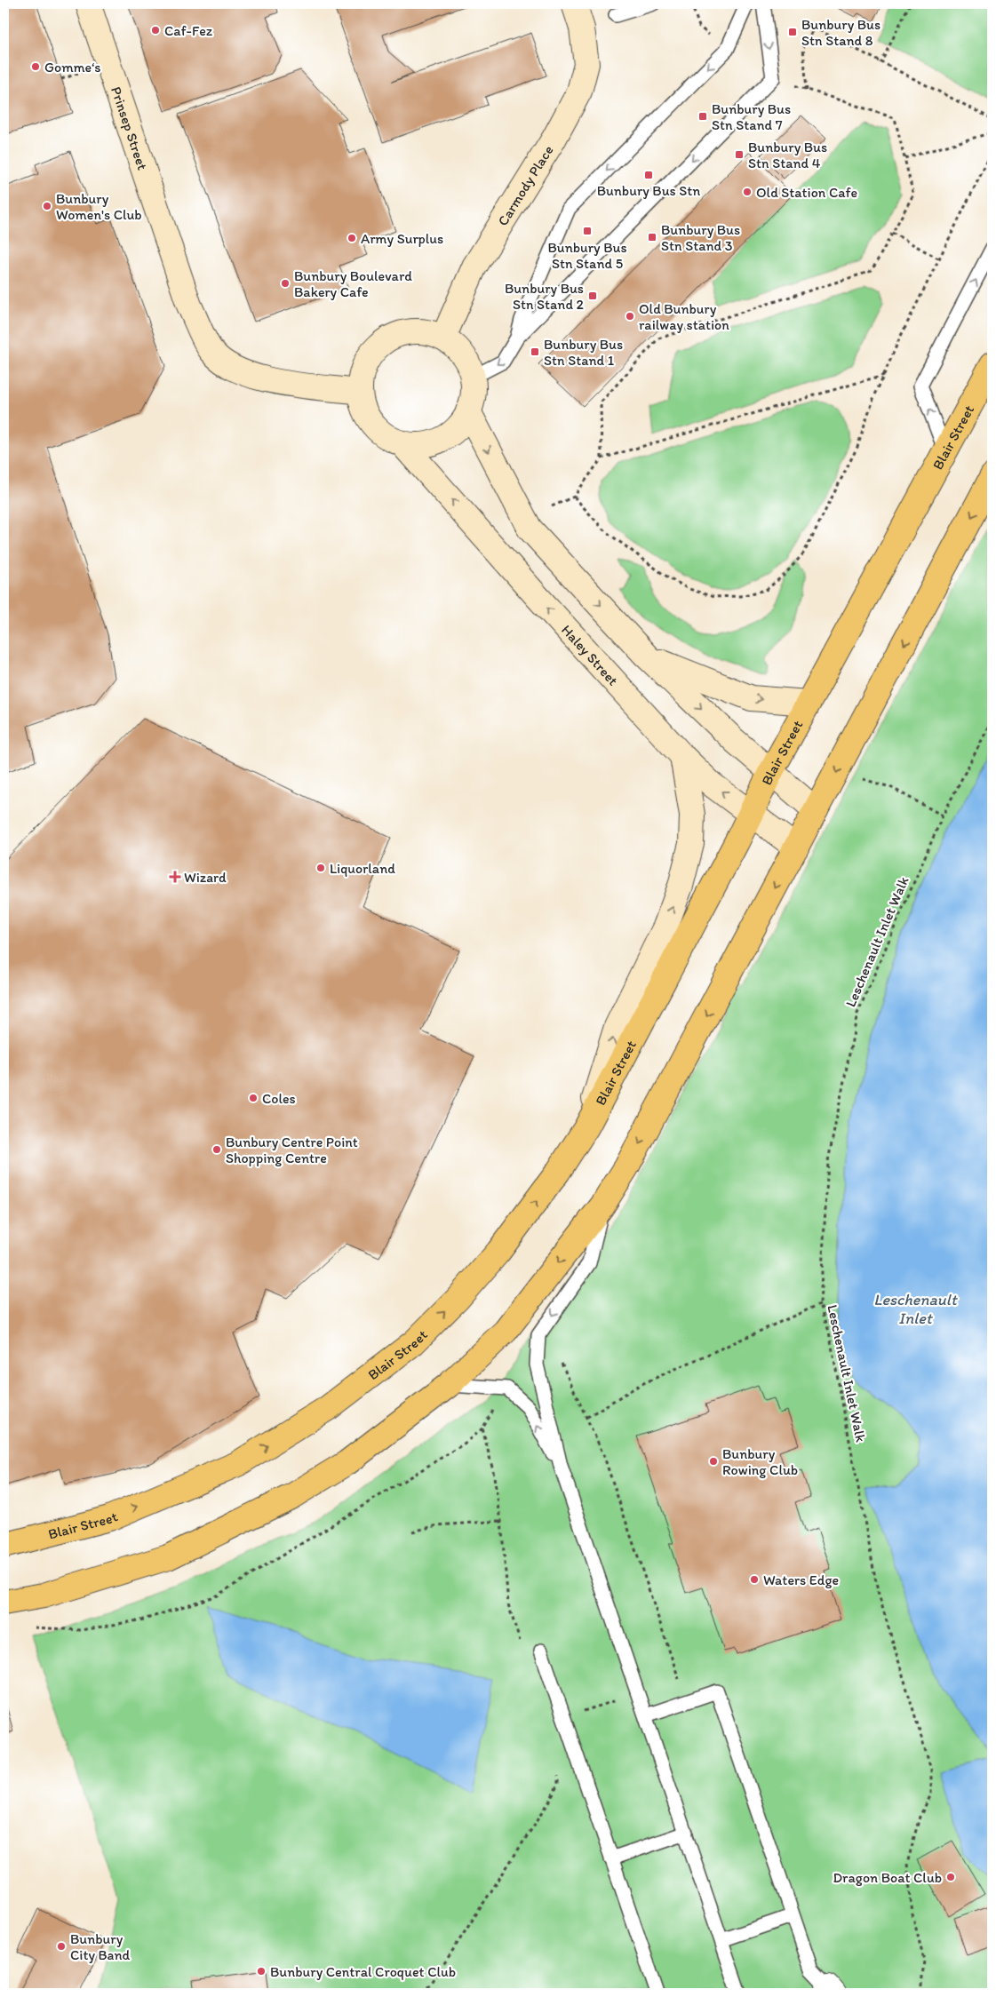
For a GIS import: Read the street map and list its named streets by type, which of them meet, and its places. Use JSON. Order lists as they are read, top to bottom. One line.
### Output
{"streets":{"main road":["Blair Street"],"street":["Prinsep Street","Carmody Place","Haley Street"],"path":["Leschenault Inlet Walk"]},"crossings":[["Prinsep Street","Carmody Place"],["Prinsep Street","Haley Street"],["Carmody Place","Haley Street"],["Blair Street","Haley Street"]],"water":["Leschenault Inlet"],"places":{"other":["Caf-Fez","Gomme‘s","Old Station Cafe","Bunbury Women's Club","Army Surplus","Bunbury Boulevard Bakery Cafe","Old Bunbury railway station","Liquorland","Coles","Bunbury Centre Point Shopping Centre","Bunbury Rowing Club","Waters Edge","Dragon Boat Club","Bunbury City Band","Bunbury Central Croquet Club"],"transit":["Bunbury Bus Stn Stand 8","Bunbury Bus Stn Stand 7","Bunbury Bus Stn Stand 4","Bunbury Bus Stn","Bunbury Bus Stn Stand 5","Bunbury Bus Stn Stand 3","Bunbury Bus Stn Stand 2","Bunbury Bus Stn Stand 1"],"health":["Wizard"]}}
